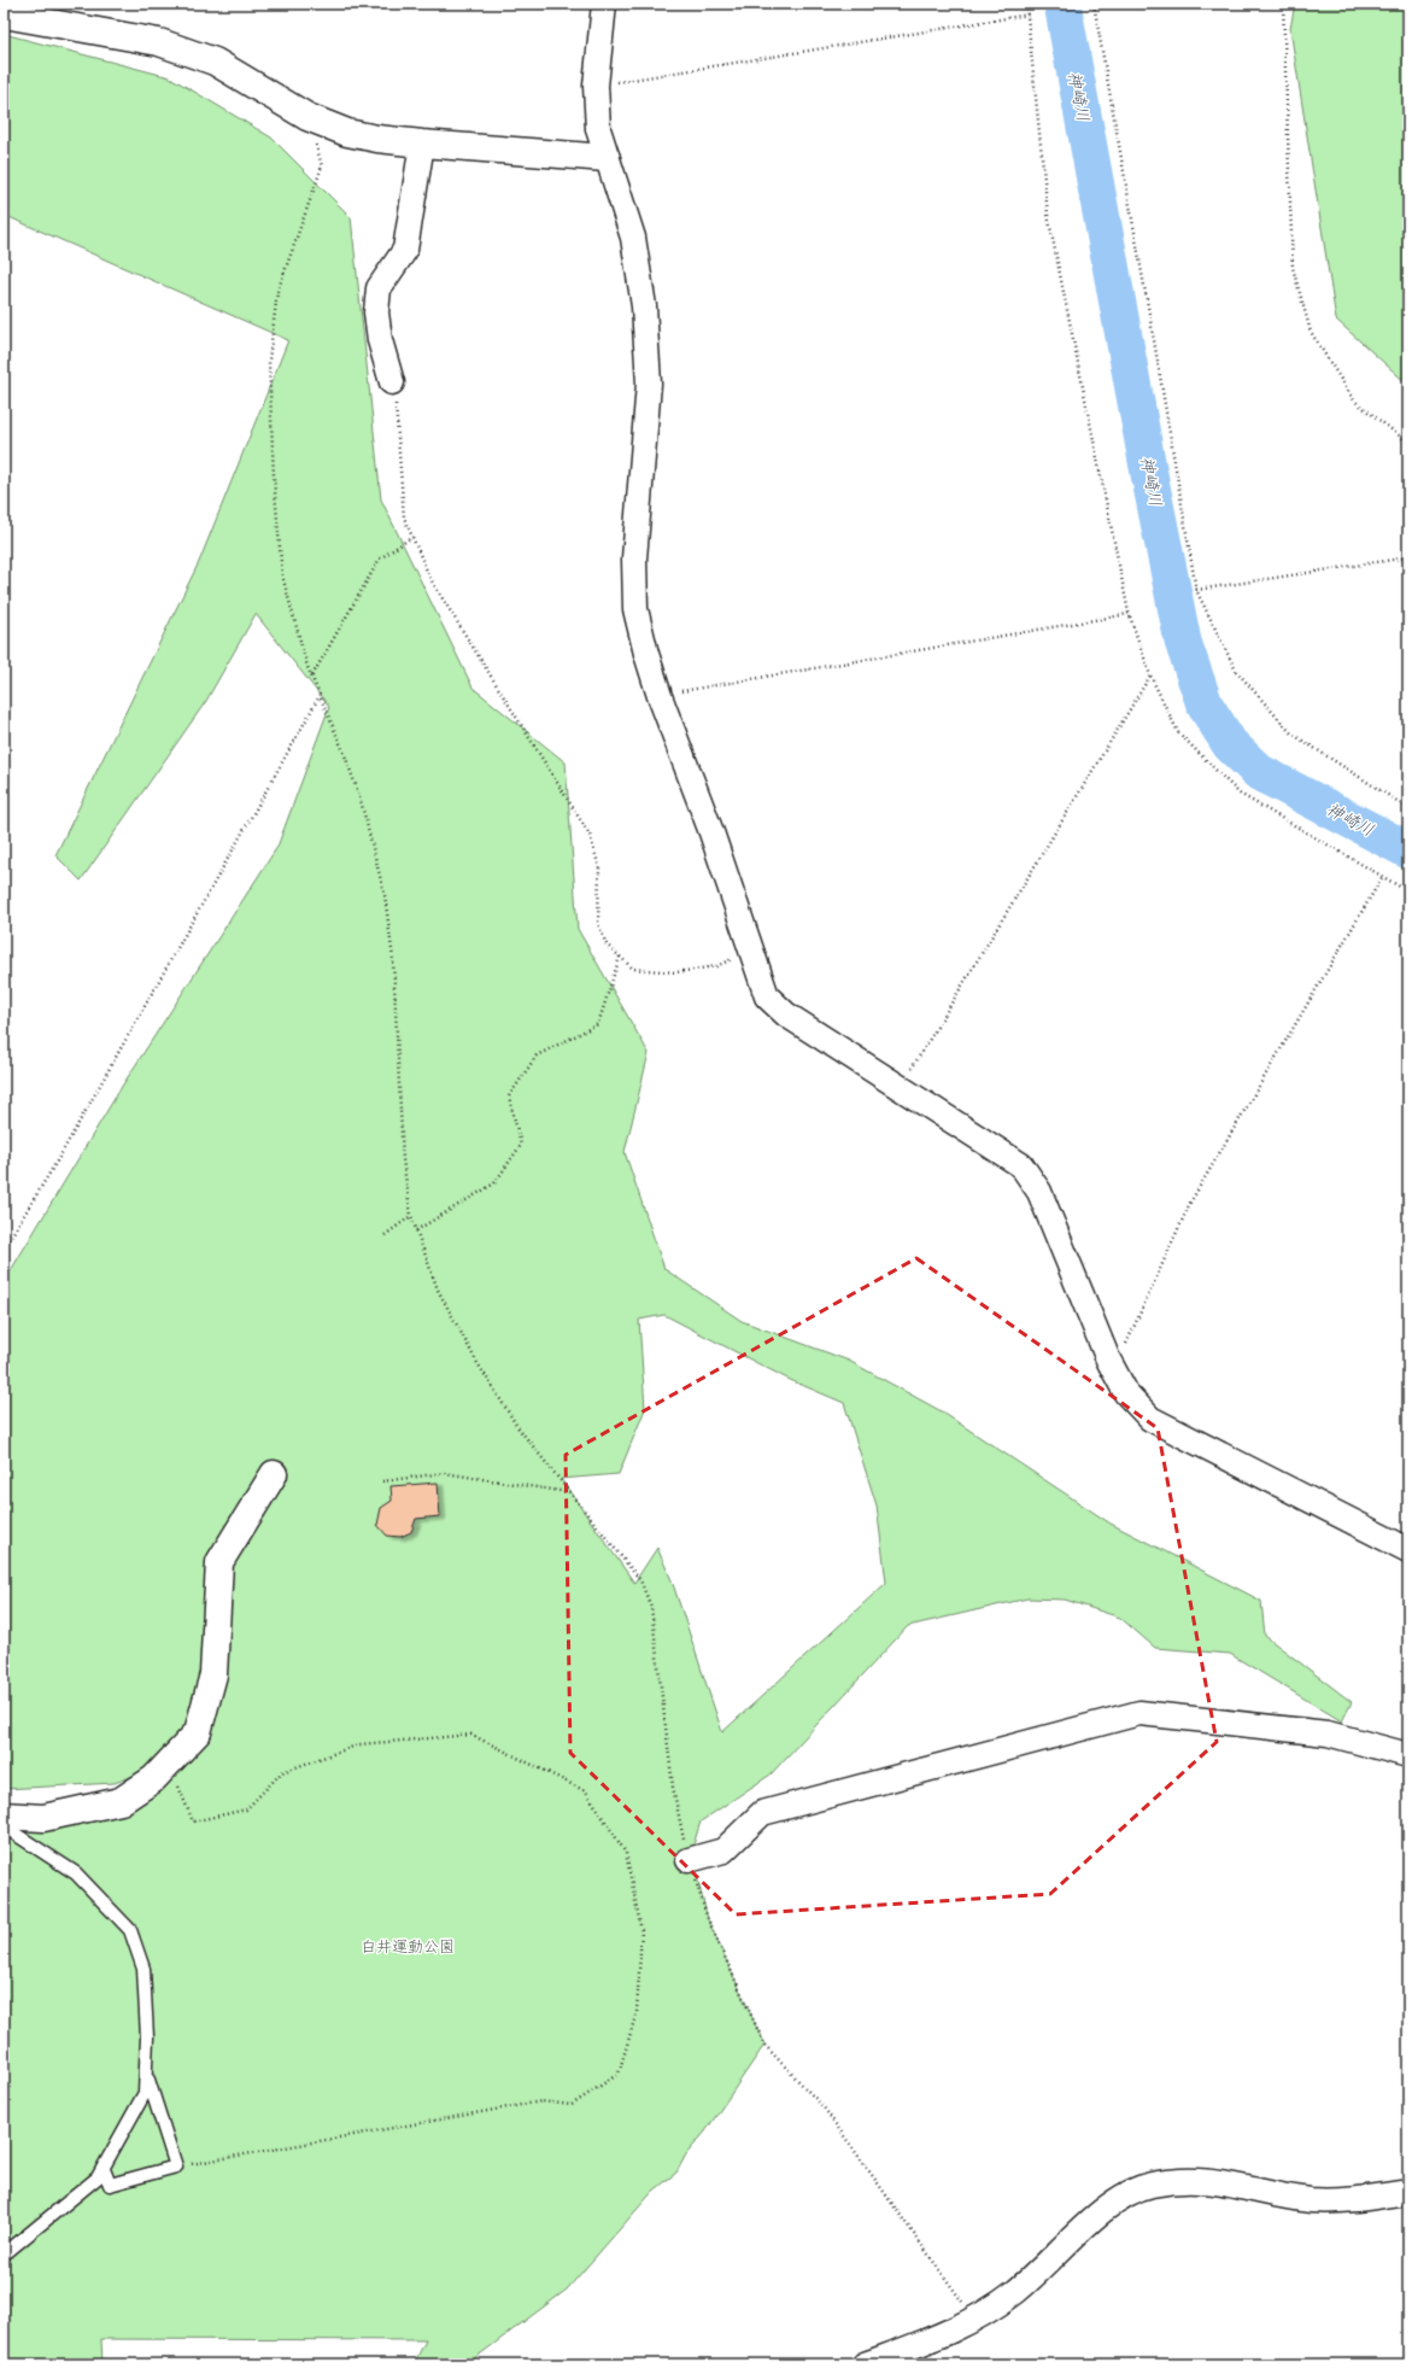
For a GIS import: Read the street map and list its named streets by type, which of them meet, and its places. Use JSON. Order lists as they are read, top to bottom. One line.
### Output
{"water":["神崎川"],"parks":["白井運動公園"]}
